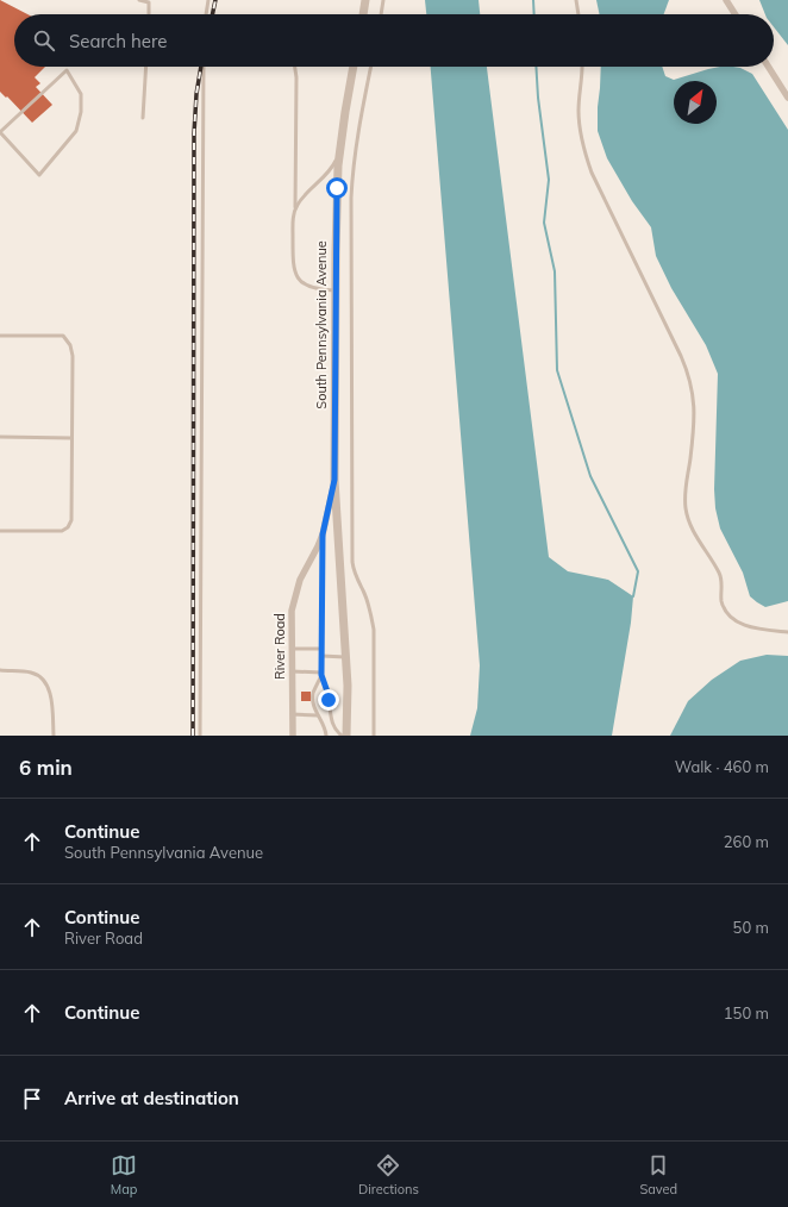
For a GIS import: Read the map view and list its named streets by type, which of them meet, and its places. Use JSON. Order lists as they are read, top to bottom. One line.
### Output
{"streets":{"street":["South Pennsylvania Avenue","River Road"]},"crossings":[["South Pennsylvania Avenue","River Road"]],"north":"top right","page":{"search":"Search here","heading":["6 min","Walk · 460 m"],"list":[["Continue","South Pennsylvania Avenue","260 m"],["Continue","River Road","50 m"],["Continue","150 m"],"Arrive at destination"],"nav":["Map","Directions","Saved"]}}
